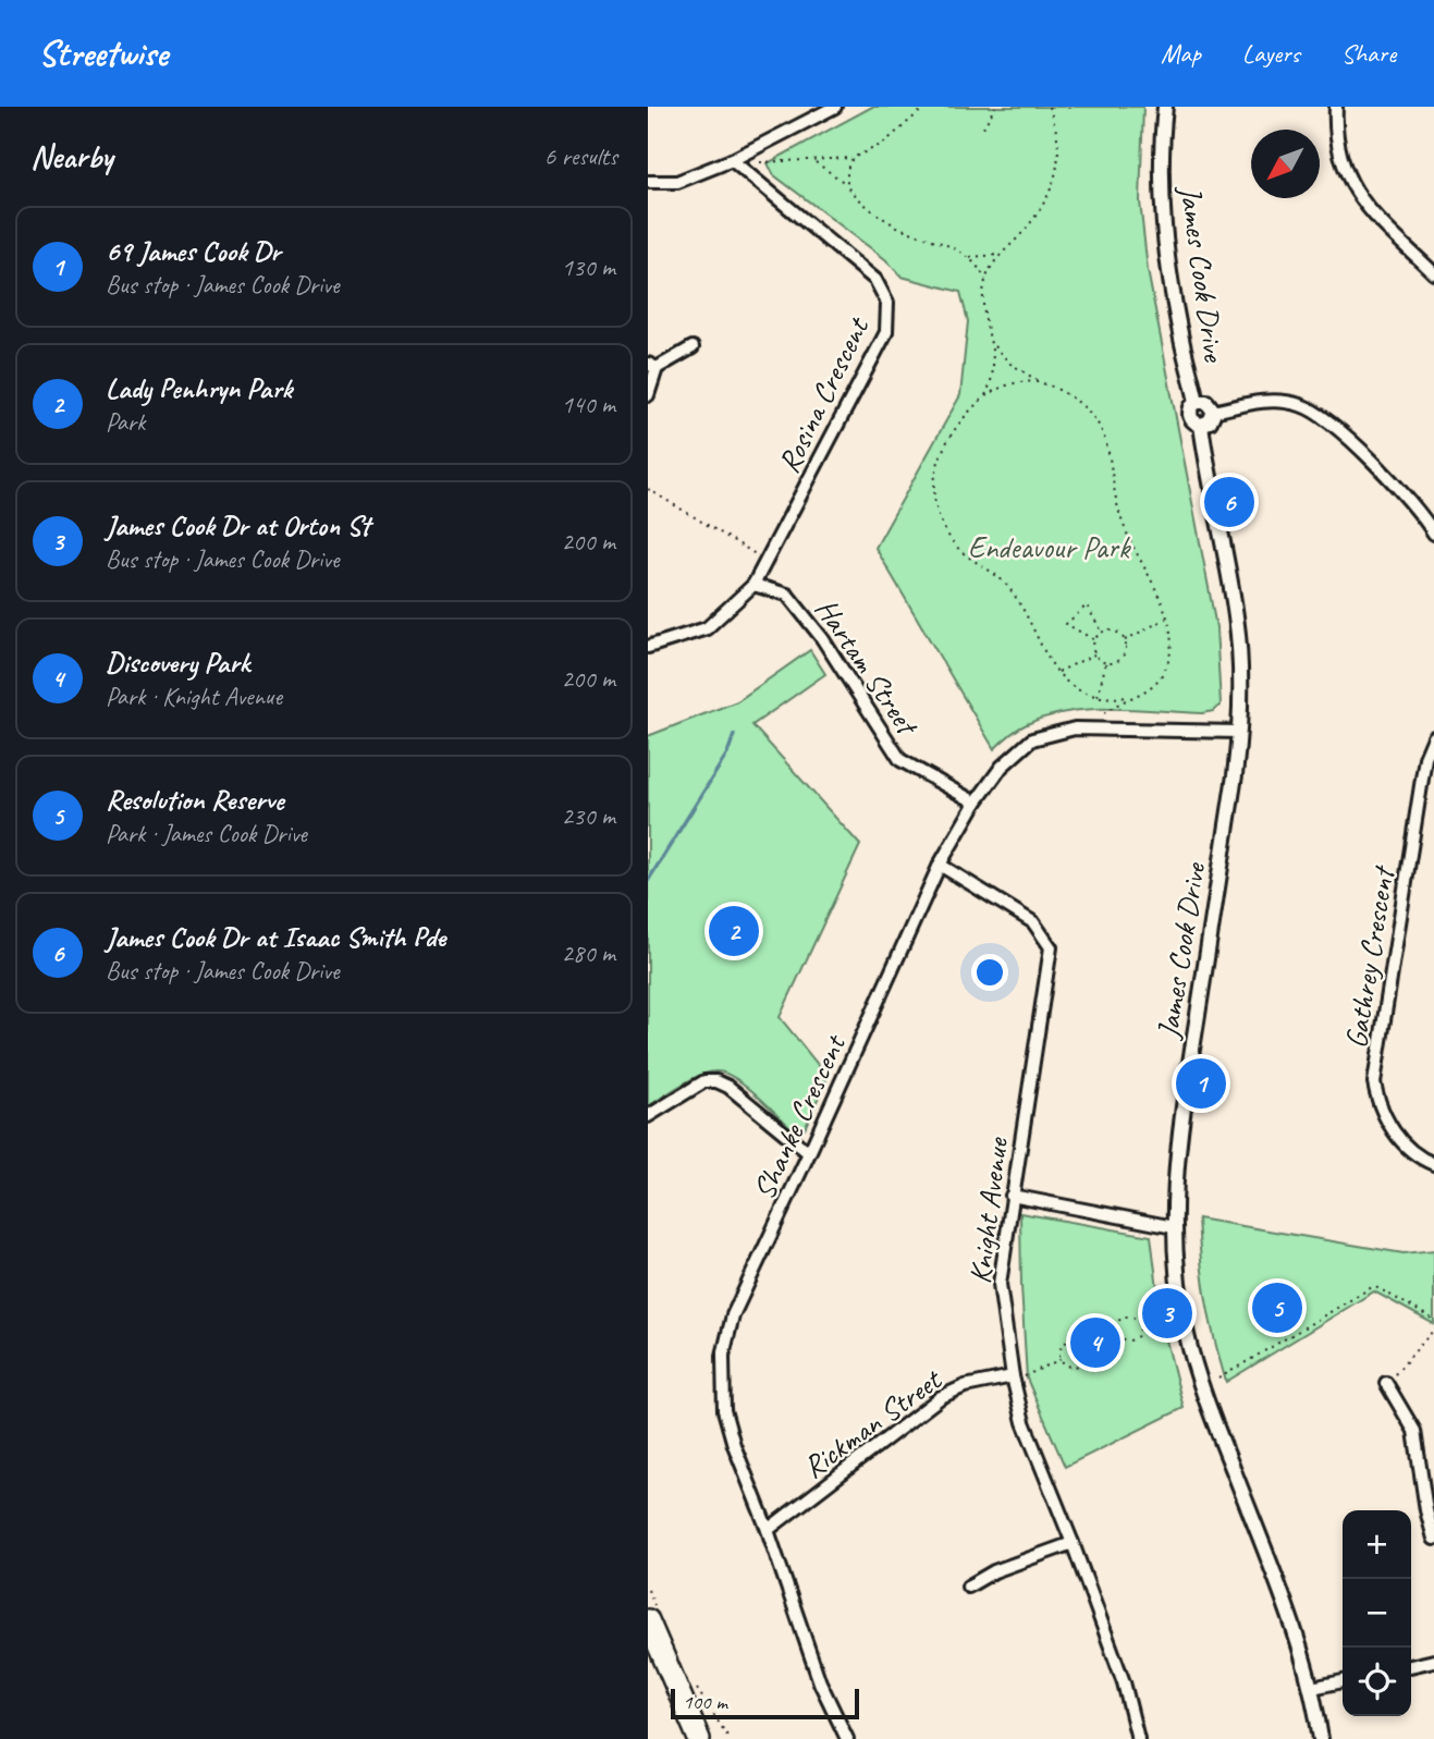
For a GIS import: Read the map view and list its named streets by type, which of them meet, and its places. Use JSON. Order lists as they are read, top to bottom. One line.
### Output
{"streets":{"street":["James Cook Drive","Rosina Crescent","Hartam Street","Gathrey Crescent","Shanke Crescent","Knight Avenue","Rickman Street"]},"crossings":[["James Cook Drive","Shanke Crescent"],["Rosina Crescent","Hartam Street"],["Hartam Street","Shanke Crescent"],["Shanke Crescent","Knight Avenue"],["Shanke Crescent","Rickman Street"],["Knight Avenue","Rickman Street"]],"parks":["Endeavour Park"],"scale_bar":"100 m","north":"bottom left","page":{"header":"Streetwise","nav":["Map","Layers","Share"],"heading":["Nearby","6 results"],"list":[{"mark":"1","name":"69 James Cook Dr","note":"Bus stop · James Cook Drive","value":"130 m"},{"mark":"2","name":"Lady Penhryn Park","note":"Park","value":"140 m"},{"mark":"3","name":"James Cook Dr at Orton St","note":"Bus stop · James Cook Drive","value":"200 m"},{"mark":"4","name":"Discovery Park","note":"Park · Knight Avenue","value":"200 m"},{"mark":"5","name":"Resolution Reserve","note":"Park · James Cook Drive","value":"230 m"},{"mark":"6","name":"James Cook Dr at Isaac Smith Pde","note":"Bus stop · James Cook Drive","value":"280 m"}],"pins":["6","2","1","5","3","4"],"map_buttons":["+","−"],"scale":"100 m"}}
